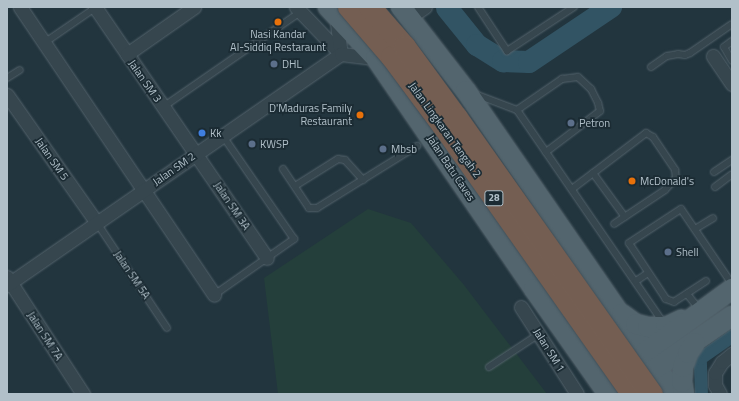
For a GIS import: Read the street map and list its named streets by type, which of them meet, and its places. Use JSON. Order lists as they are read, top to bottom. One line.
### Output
{"streets":{"highway":["Jalan Lingkaran Tengah 2","28"],"main road":["Jalan Batu Caves"],"street":["Jalan SM 3","Jalan SM 5","Jalan SM 2","Jalan SM 3A","Jalan SM 7A","Jalan SM 1"],"lane":["Jalan SM 5A"]},"crossings":[["Jalan SM 3","Jalan SM 2"],["Jalan SM 3","Jalan SM 3A"],["Jalan Lingkaran Tengah 2","Jalan Batu Caves"],["Jalan SM 5","Jalan SM 2"],["Jalan SM 5","Jalan SM 5A"],["Jalan SM 2","Jalan SM 3A"],["Jalan SM 2","Jalan SM 5A"],["Jalan SM 2","Jalan SM 7A"]],"places":["Nasi Kandar Al-Siddiq Restaraunt","DHL","D'Maduras Family Restaurant","Petron","Kk","KWSP","Mbsb","McDonald's","Shell"]}
